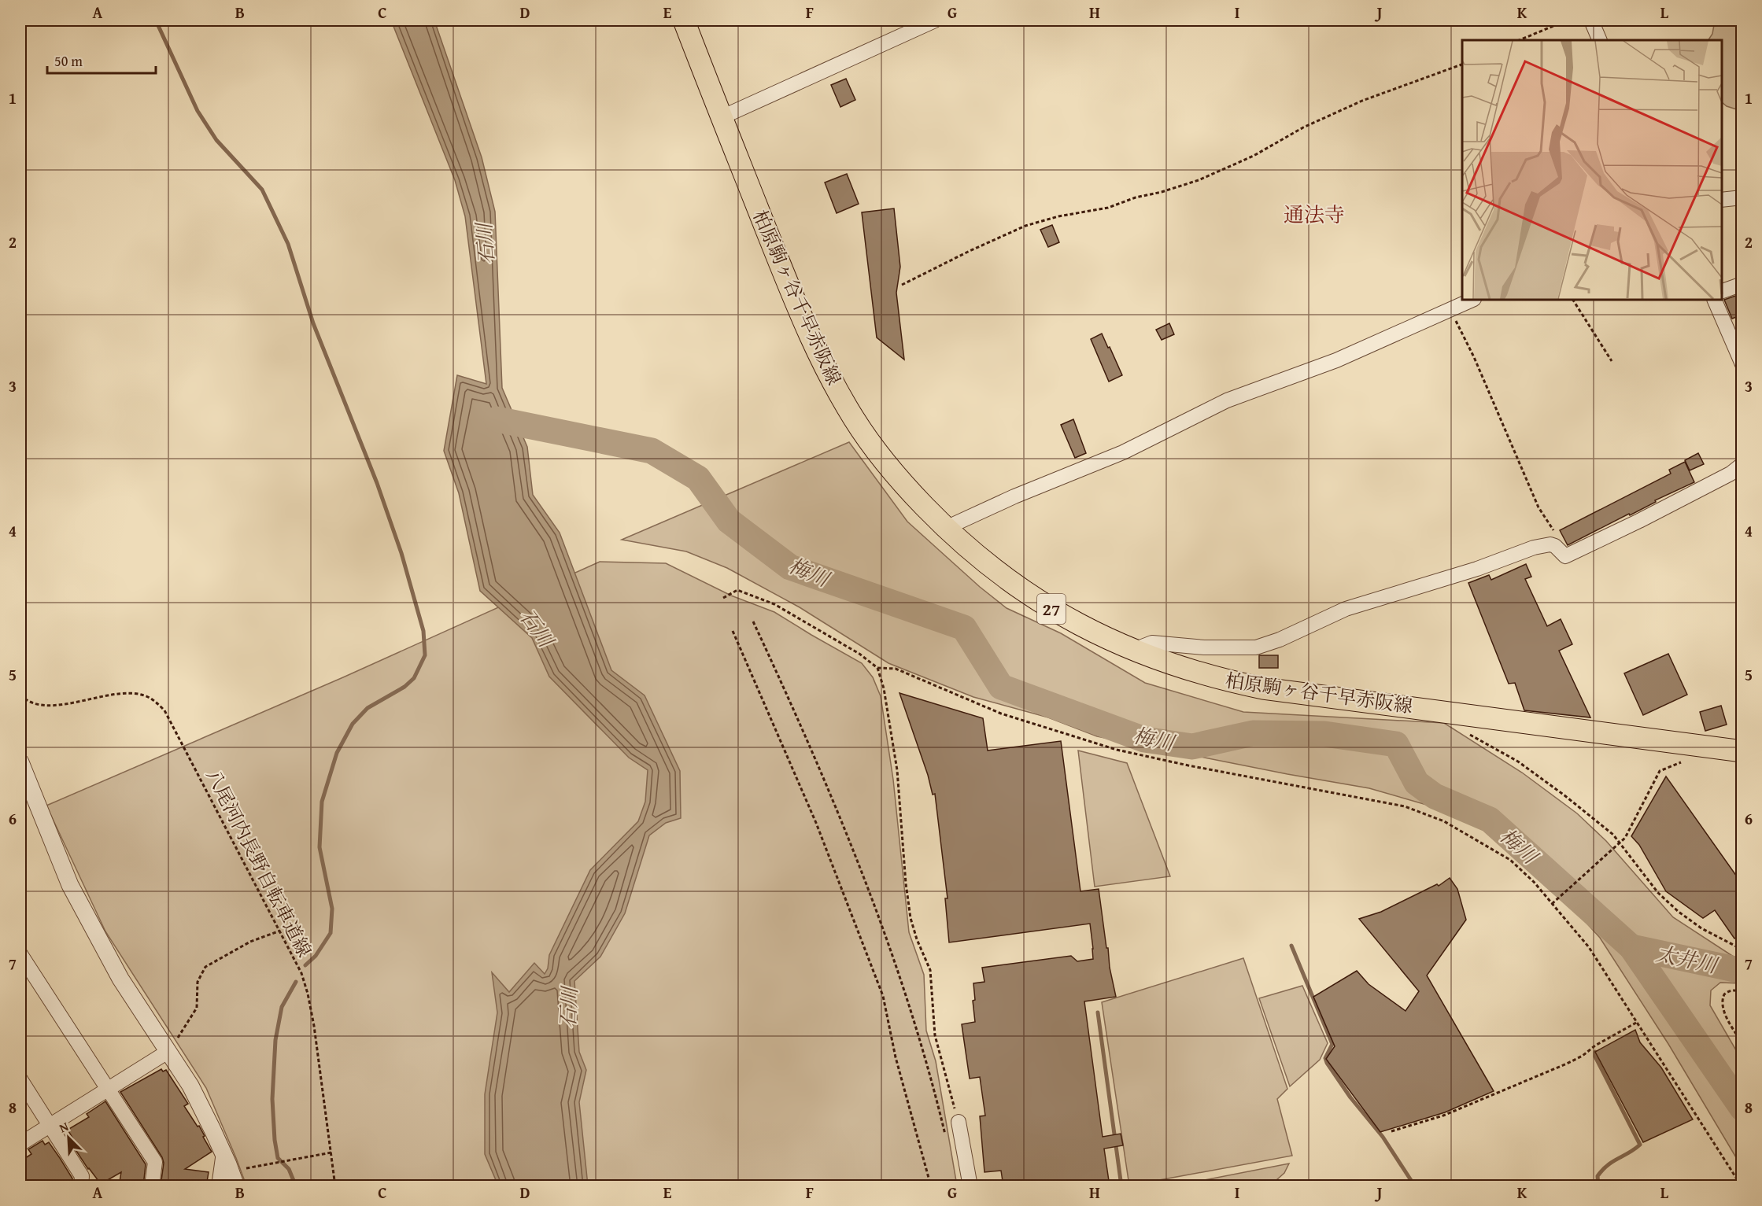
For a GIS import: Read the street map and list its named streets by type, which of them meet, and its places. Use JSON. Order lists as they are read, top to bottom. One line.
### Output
{"streets":{"main road":["柏原駒ヶ谷千早赤阪線","27"],"path":["八尾河内長野自転車道線"]},"districts":["通法寺"],"water":["石川","梅川","太井川"],"scale_bar":"50 m","north":"top left","grid":{"columns":["A","B","C","D","E","F","G","H","I","J","K","L"],"rows":["1","2","3","4","5","6","7","8"]}}
